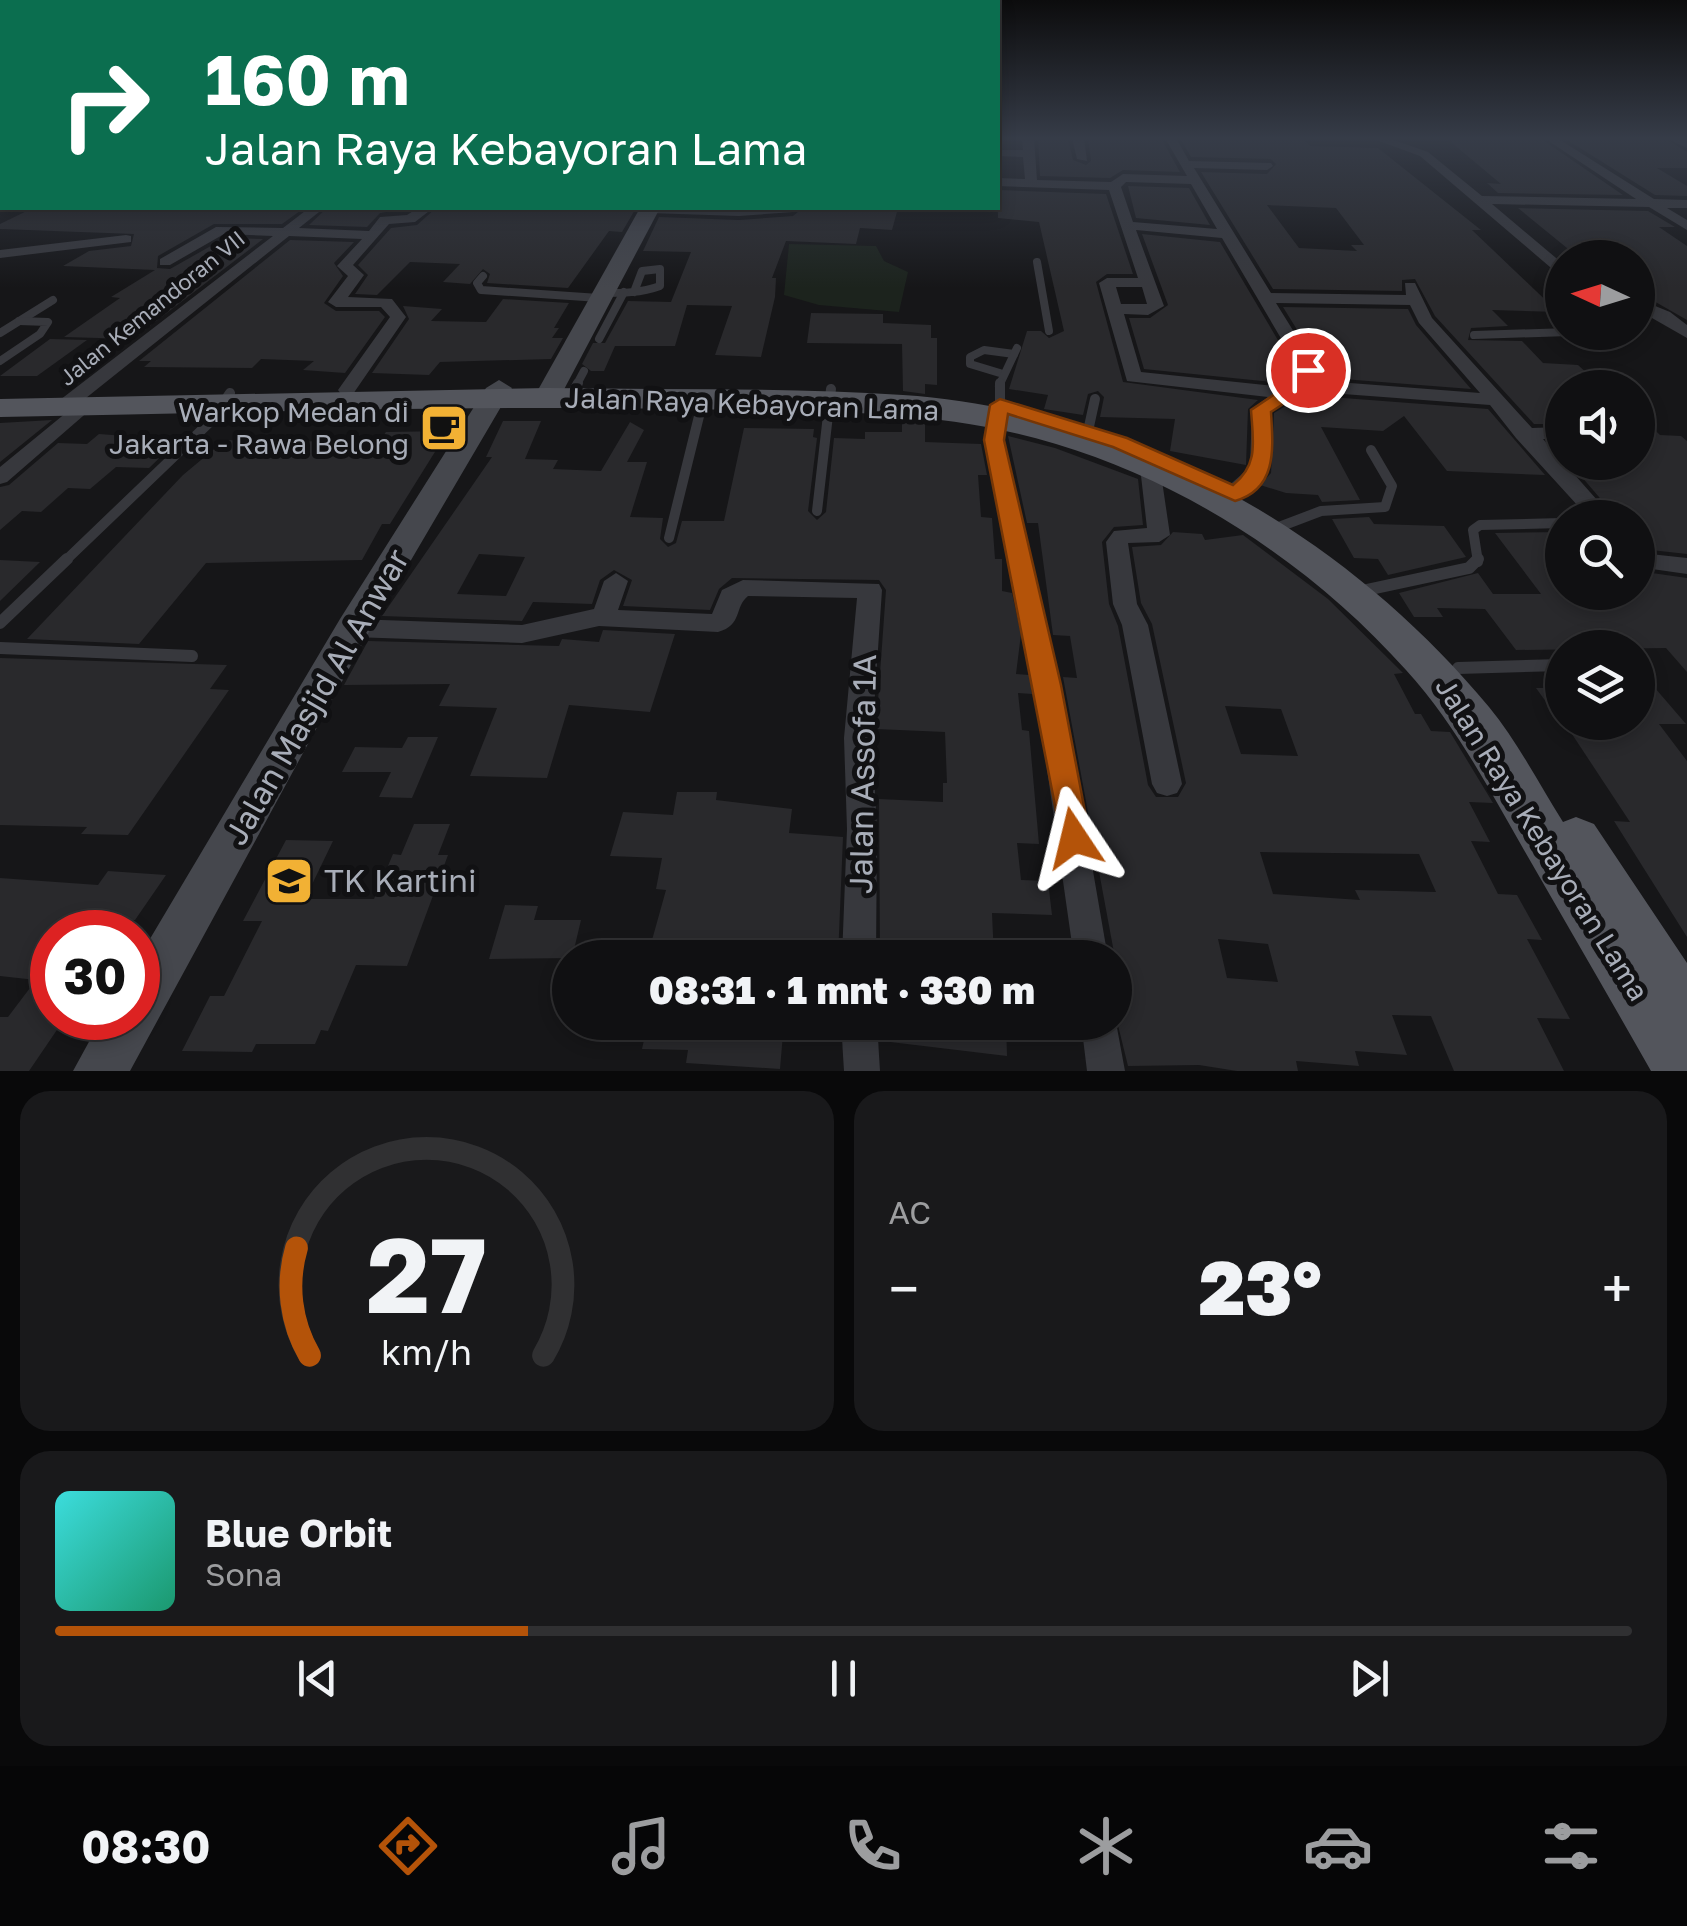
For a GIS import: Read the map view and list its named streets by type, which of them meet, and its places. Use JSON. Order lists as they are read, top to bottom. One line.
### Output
{"streets":{"main road":["Jalan Raya Kebayoran Lama"],"street":["Jalan Kemandoran VII","Jalan Masjid Al Anwar","Jalan Assofa 1A"]},"crossings":[["Jalan Kemandoran VII","Jalan Raya Kebayoran Lama"],["Jalan Raya Kebayoran Lama","Jalan Masjid Al Anwar"]],"places":{"cafe":["Warkop Medan di Jakarta - Rawa Belong"],"school or university":["TK Kartini"]},"north":"left","page":{"turn":["160 m","Jalan Raya Kebayoran Lama"],"limit":"30","trip":"08:31 · 1 mnt · 330 m","tile":"AC","heat":["−","23°","+"],"song":["Blue Orbit","Sona"],"tabs":"08:30","gauge":["27","km/h"]}}
